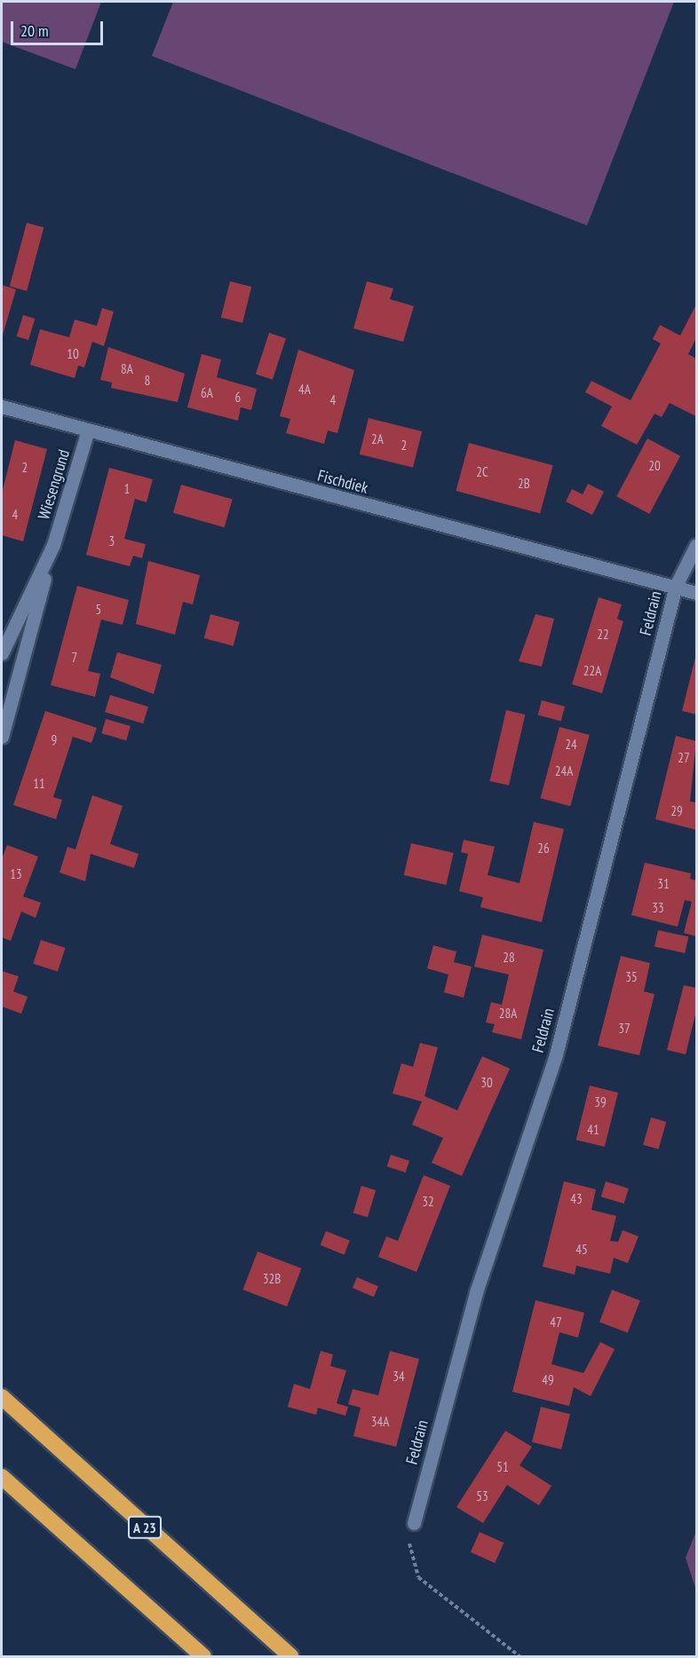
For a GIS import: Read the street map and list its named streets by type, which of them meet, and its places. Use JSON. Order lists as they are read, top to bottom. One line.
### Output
{"streets":{"highway":["A 23"],"street":["Fischdiek","Wiesengrund","Feldrain"]},"crossings":[["Fischdiek","Wiesengrund"],["Fischdiek","Feldrain"]],"house_numbers":["10","8A","8","4A","6A","6","4","2A","2","20","2","2C","2B","1","4","3","5","22","7","22A","9","24","27","24A","11","29","26","13","31","33","28","35","28A","37","30","39","41","43","32","45","32B","47","34","49","34A","51","53"],"scale_bar":"20 m"}
